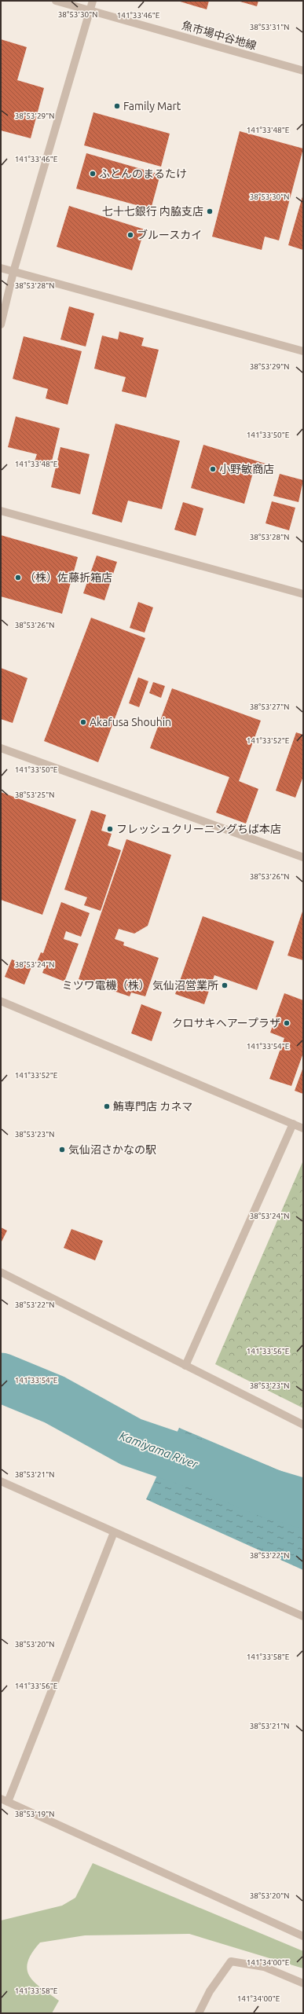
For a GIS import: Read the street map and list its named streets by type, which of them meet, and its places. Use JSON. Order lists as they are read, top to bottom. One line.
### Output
{"streets":{"street":["魚市場中谷地線"]},"water":["Kamiyama River"],"places":["Family Mart","ふとんのまるたけ","七十七銀行 内脇支店","ブルースカイ","小野敏商店","（株）佐藤折箱店","Akafusa Shouhin","フレッシュクリーニングちば本店","ミツワ電機（株） 気仙沼営業所","クロサキヘアープラザ","鮪専門店 カネマ","気仙沼さかなの駅"],"coordinates":["38°53'30\"N","141°33'46\"E","38°53'31\"N","38°53'29\"N","141°33'48\"E","38°53'28\"N","141°33'50\"E","38°53'26\"N","38°53'27\"N","141°33'52\"E","38°53'25\"N","38°53'24\"N","141°33'54\"E","38°53'23\"N","38°53'22\"N","141°33'56\"E","38°53'21\"N","38°53'20\"N","141°33'58\"E","38°53'19\"N","141°34'00\"E"]}
